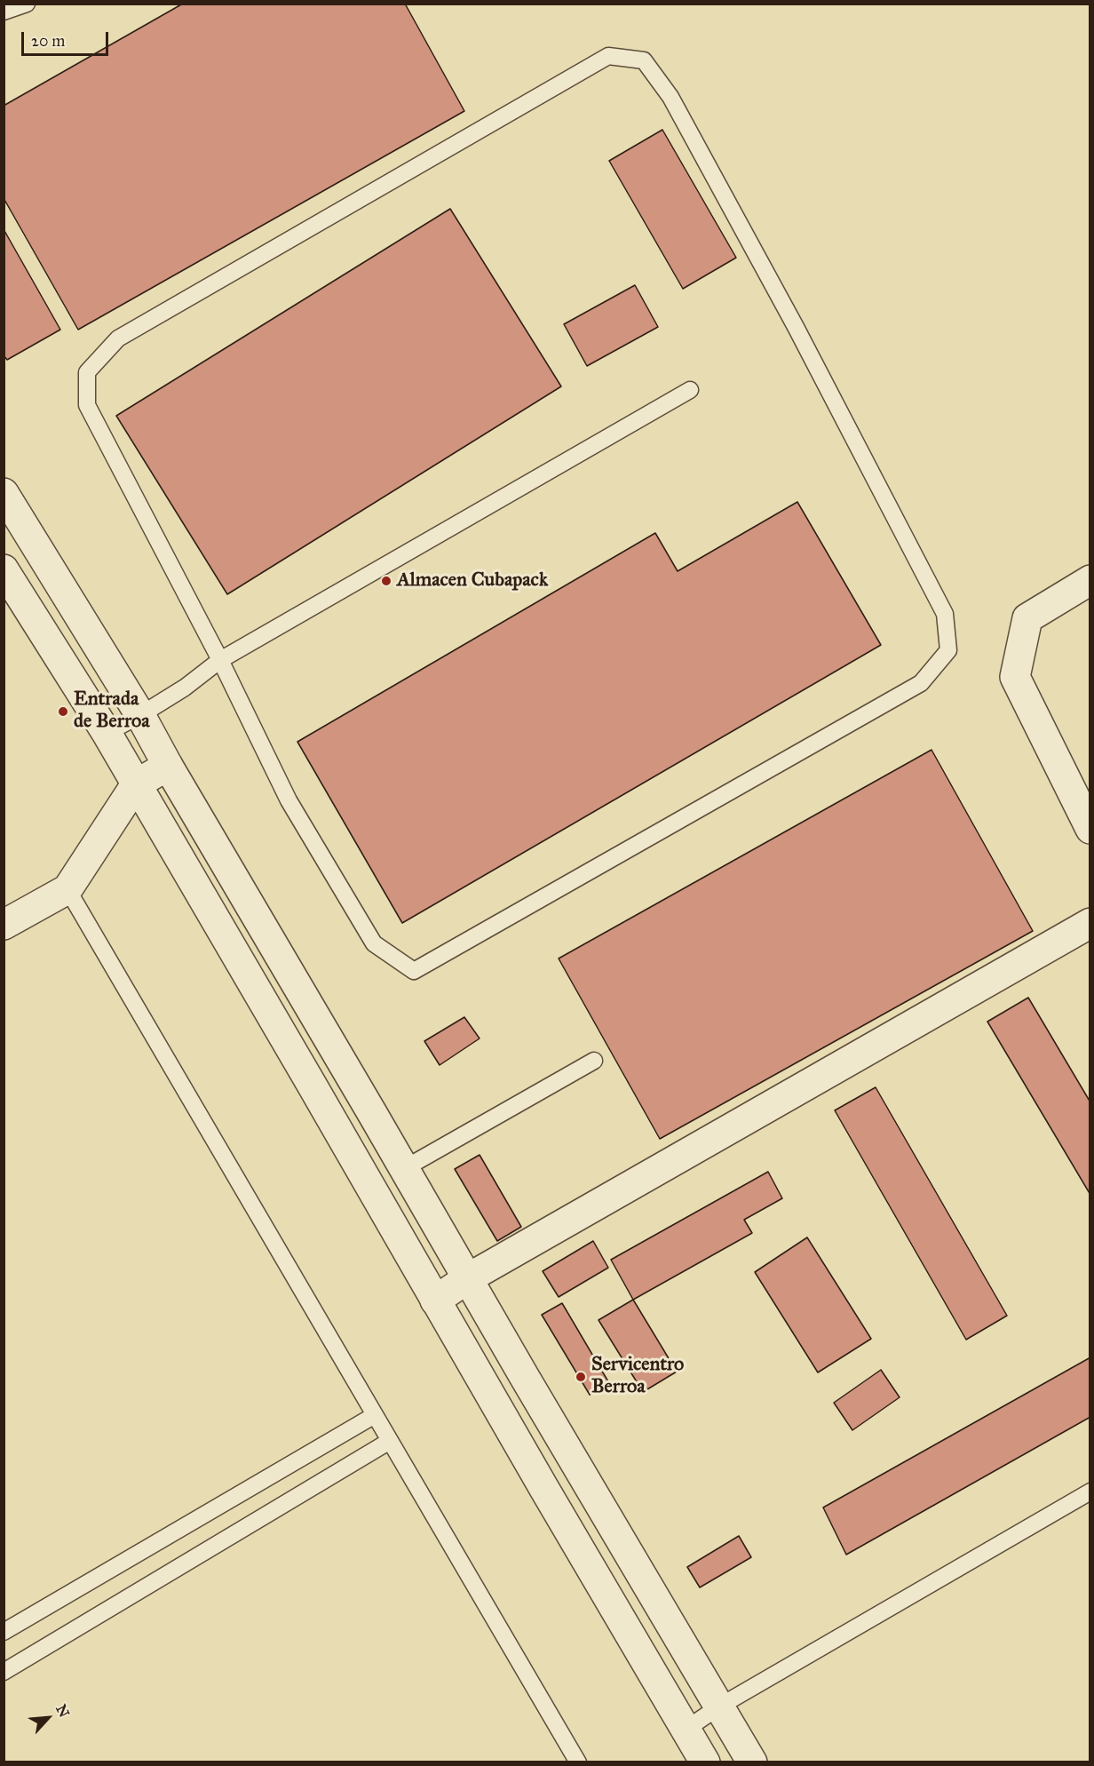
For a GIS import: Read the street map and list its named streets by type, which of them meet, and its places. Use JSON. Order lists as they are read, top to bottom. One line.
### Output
{"places":["Almacen Cubapack","Entrada de Berroa","Servicentro Berroa"],"scale_bar":"20 m","north":"top right"}
